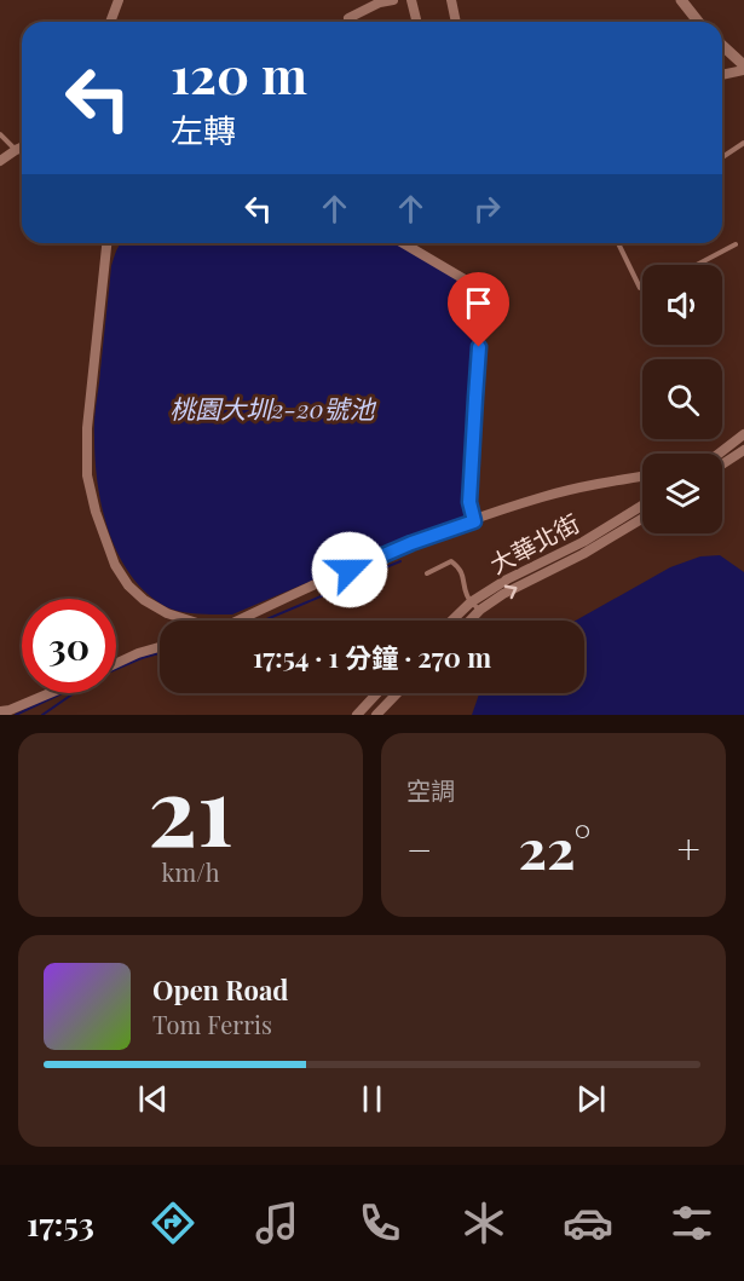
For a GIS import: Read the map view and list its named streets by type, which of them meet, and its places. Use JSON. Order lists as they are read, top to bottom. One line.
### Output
{"streets":{"street":["大華北街"]},"water":["桃園大圳2-20號池"],"page":{"turn":["120 m","左轉"],"limit":"30","trip":"17:54 · 1 分鐘 · 270 m","tile":[["21","km/h"],"空調"],"heat":["−","22°","+"],"song":["Open Road","Tom Ferris"],"tabs":"17:53"}}
